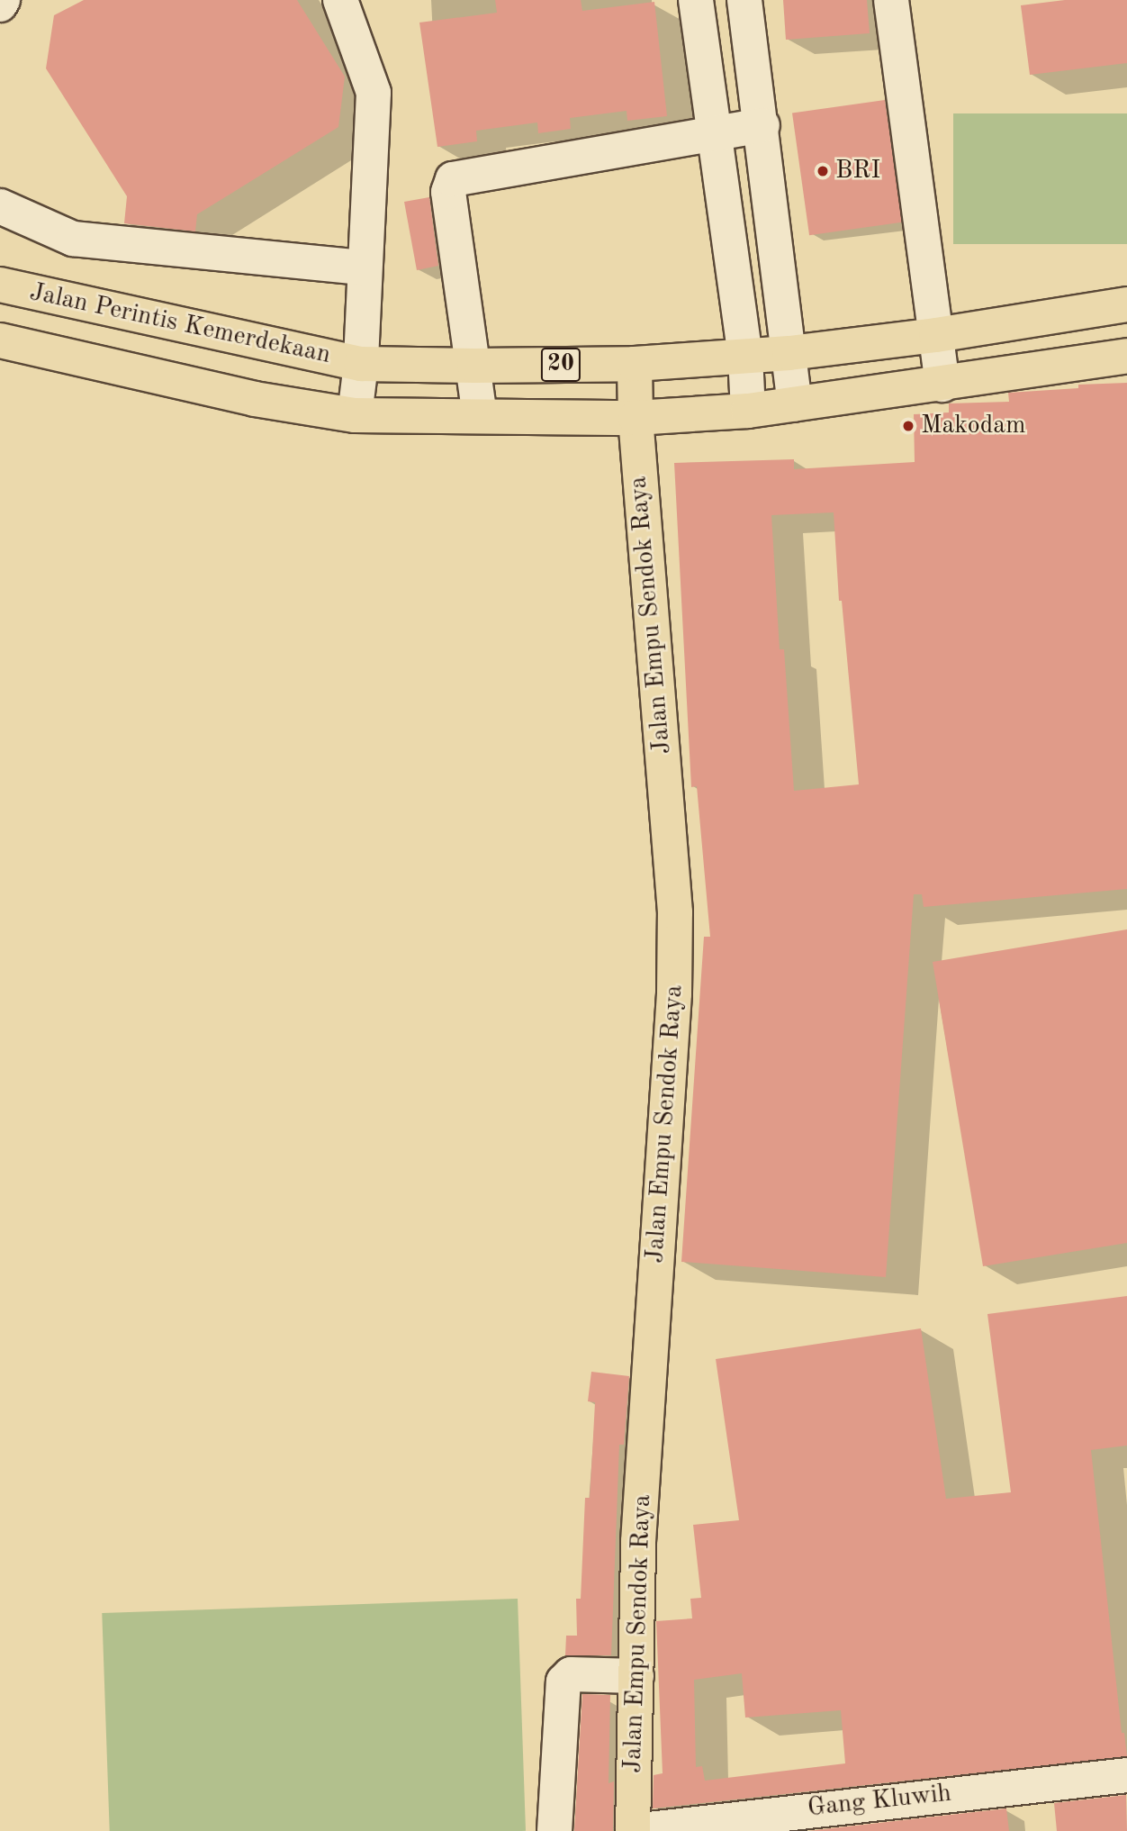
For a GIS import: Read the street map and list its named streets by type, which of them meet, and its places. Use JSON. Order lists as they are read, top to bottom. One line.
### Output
{"streets":{"main road":["Jalan Perintis Kemerdekaan","20","Jalan Empu Sendok Raya"],"street":["Gang Kluwih"]},"crossings":[["Jalan Perintis Kemerdekaan","20"],["20","Jalan Empu Sendok Raya"],["Jalan Empu Sendok Raya","Gang Kluwih"]],"places":["BRI","Makodam"]}
